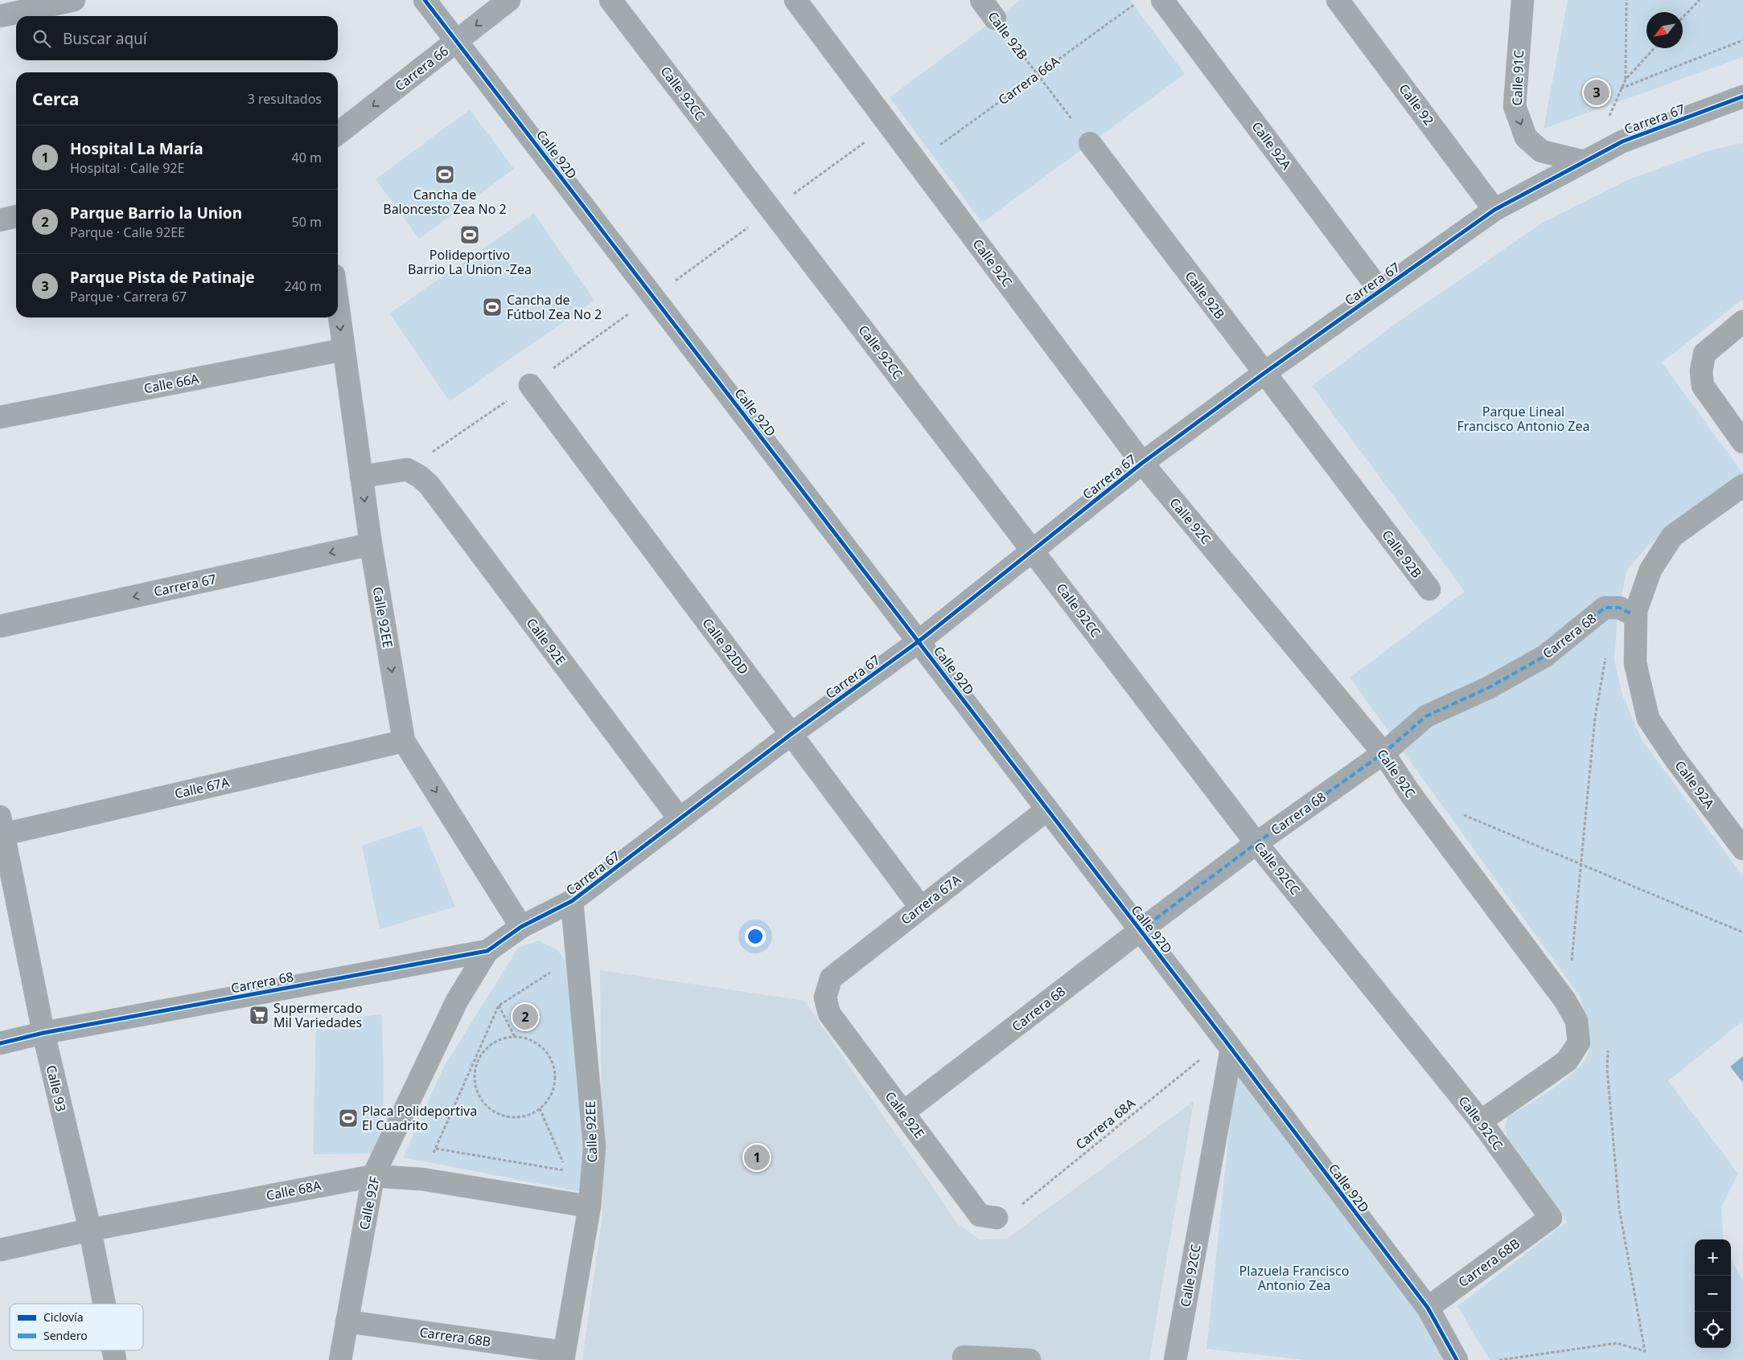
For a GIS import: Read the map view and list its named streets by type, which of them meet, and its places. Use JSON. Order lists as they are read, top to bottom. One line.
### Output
{"streets":{"street":["Calle 92B","Carrera 66","Calle 91C","Calle 92CC","Calle 92","Carrera 67","Calle 92A","Calle 92D","Calle 92C","Calle 66A","Calle 92EE","Carrera 68","Calle 92E","Calle 92DD","Calle 67A","Carrera 67A","Calle 93","Calle 68A","Calle 92F","Carrera 68B"],"path":["Carrera 66A","Carrera 68A"]},"crossings":[["Calle 92B","Carrera 66A"],["Calle 92B","Carrera 67"],["Carrera 66","Calle 92D"],["Calle 91C","Carrera 67"],["Carrera 66A","Calle 92C"],["Calle 92CC","Carrera 67"],["Calle 92CC","Calle 92D"],["Calle 92CC","Calle 92C"],["Calle 92CC","Carrera 68"],["Calle 92CC","Carrera 68A"],["Calle 92CC","Carrera 68B"],["Calle 92","Carrera 67"],["Carrera 67","Calle 92A"],["Carrera 67","Calle 92D"],["Carrera 67","Calle 92C"],["Carrera 67","Calle 92EE"],["Carrera 67","Carrera 68"],["Carrera 67","Calle 92E"],["Carrera 67","Calle 92DD"],["Calle 92D","Carrera 68"],["Calle 92D","Carrera 67A"],["Calle 92D","Carrera 68A"],["Calle 92D","Carrera 68B"],["Calle 92C","Carrera 68"],["Calle 66A","Calle 92EE"],["Calle 92EE","Carrera 68"],["Calle 92EE","Calle 92E"],["Calle 92EE","Calle 67A"],["Calle 92EE","Calle 68A"],["Calle 92EE","Carrera 68B"],["Carrera 68","Calle 92E"],["Carrera 68","Calle 93"],["Carrera 68","Calle 92F"],["Calle 92E","Carrera 67A"],["Calle 92E","Carrera 68A"],["Calle 92DD","Carrera 67A"],["Calle 67A","Calle 93"],["Calle 93","Calle 68A"],["Calle 68A","Calle 92F"],["Calle 92F","Carrera 68B"]],"one_way":["Carrera 66","Calle 91C","Calle 92EE"],"parks":["Parque Lineal Francisco Antonio Zea","Plazuela Francisco Antonio Zea"],"places":{"sports":["Cancha de Baloncesto Zea No 2","Polideportivo Barrio La Union -Zea","Cancha de Fútbol Zea No 2","Placa Polideportiva El Cuadrito"],"supermarket":["Supermercado Mil Variedades"]},"legend":["Ciclovía","Sendero"],"north":"bottom left","page":{"search":"Buscar aquí","heading":["Cerca","3 resultados"],"pins":["3","2","1"],"list":[{"mark":"1","name":"Hospital La María","note":"Hospital · Calle 92E","value":"40 m"},{"mark":"2","name":"Parque Barrio la Union","note":"Parque · Calle 92EE","value":"50 m"},{"mark":"3","name":"Parque Pista de Patinaje","note":"Parque · Carrera 67","value":"240 m"}],"map_buttons":["+","−"]}}
